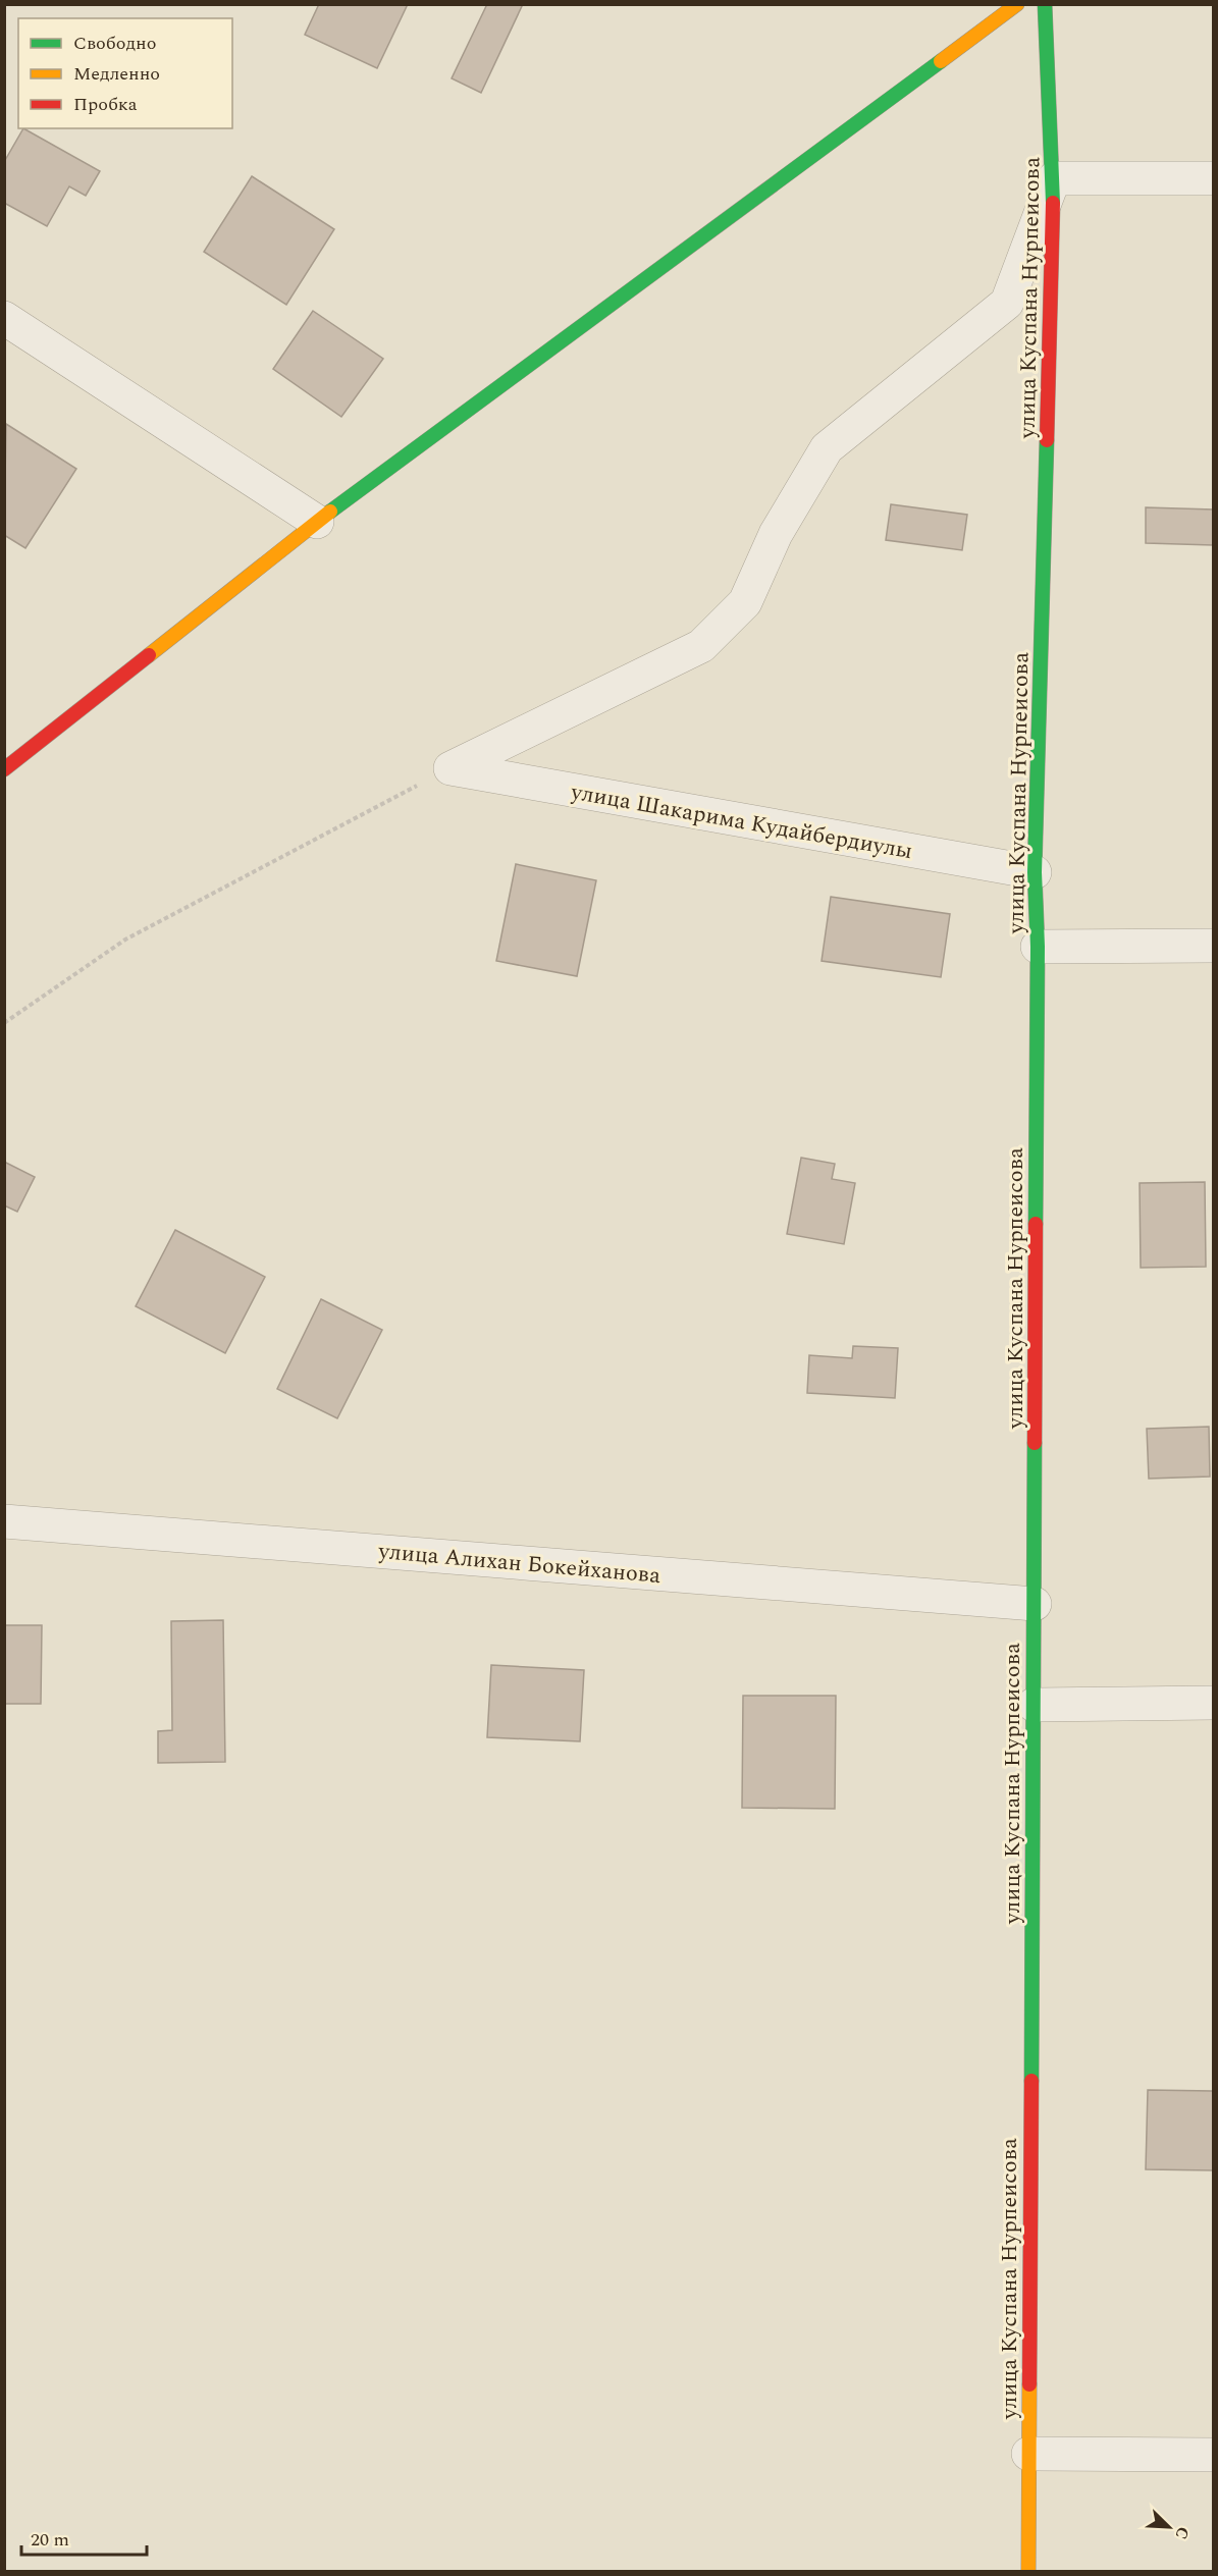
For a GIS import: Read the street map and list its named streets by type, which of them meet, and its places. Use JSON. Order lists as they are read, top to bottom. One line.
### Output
{"streets":{"street":["улица Куспана Нурпеисова","улица Шакарима Кудайбердиулы","улица Алихан Бокейханова"]},"crossings":[["улица Куспана Нурпеисова","улица Шакарима Кудайбердиулы"],["улица Куспана Нурпеисова","улица Алихан Бокейханова"]],"legend":["Свободно","Медленно","Пробка"],"scale_bar":"20 m","north":"bottom right"}
